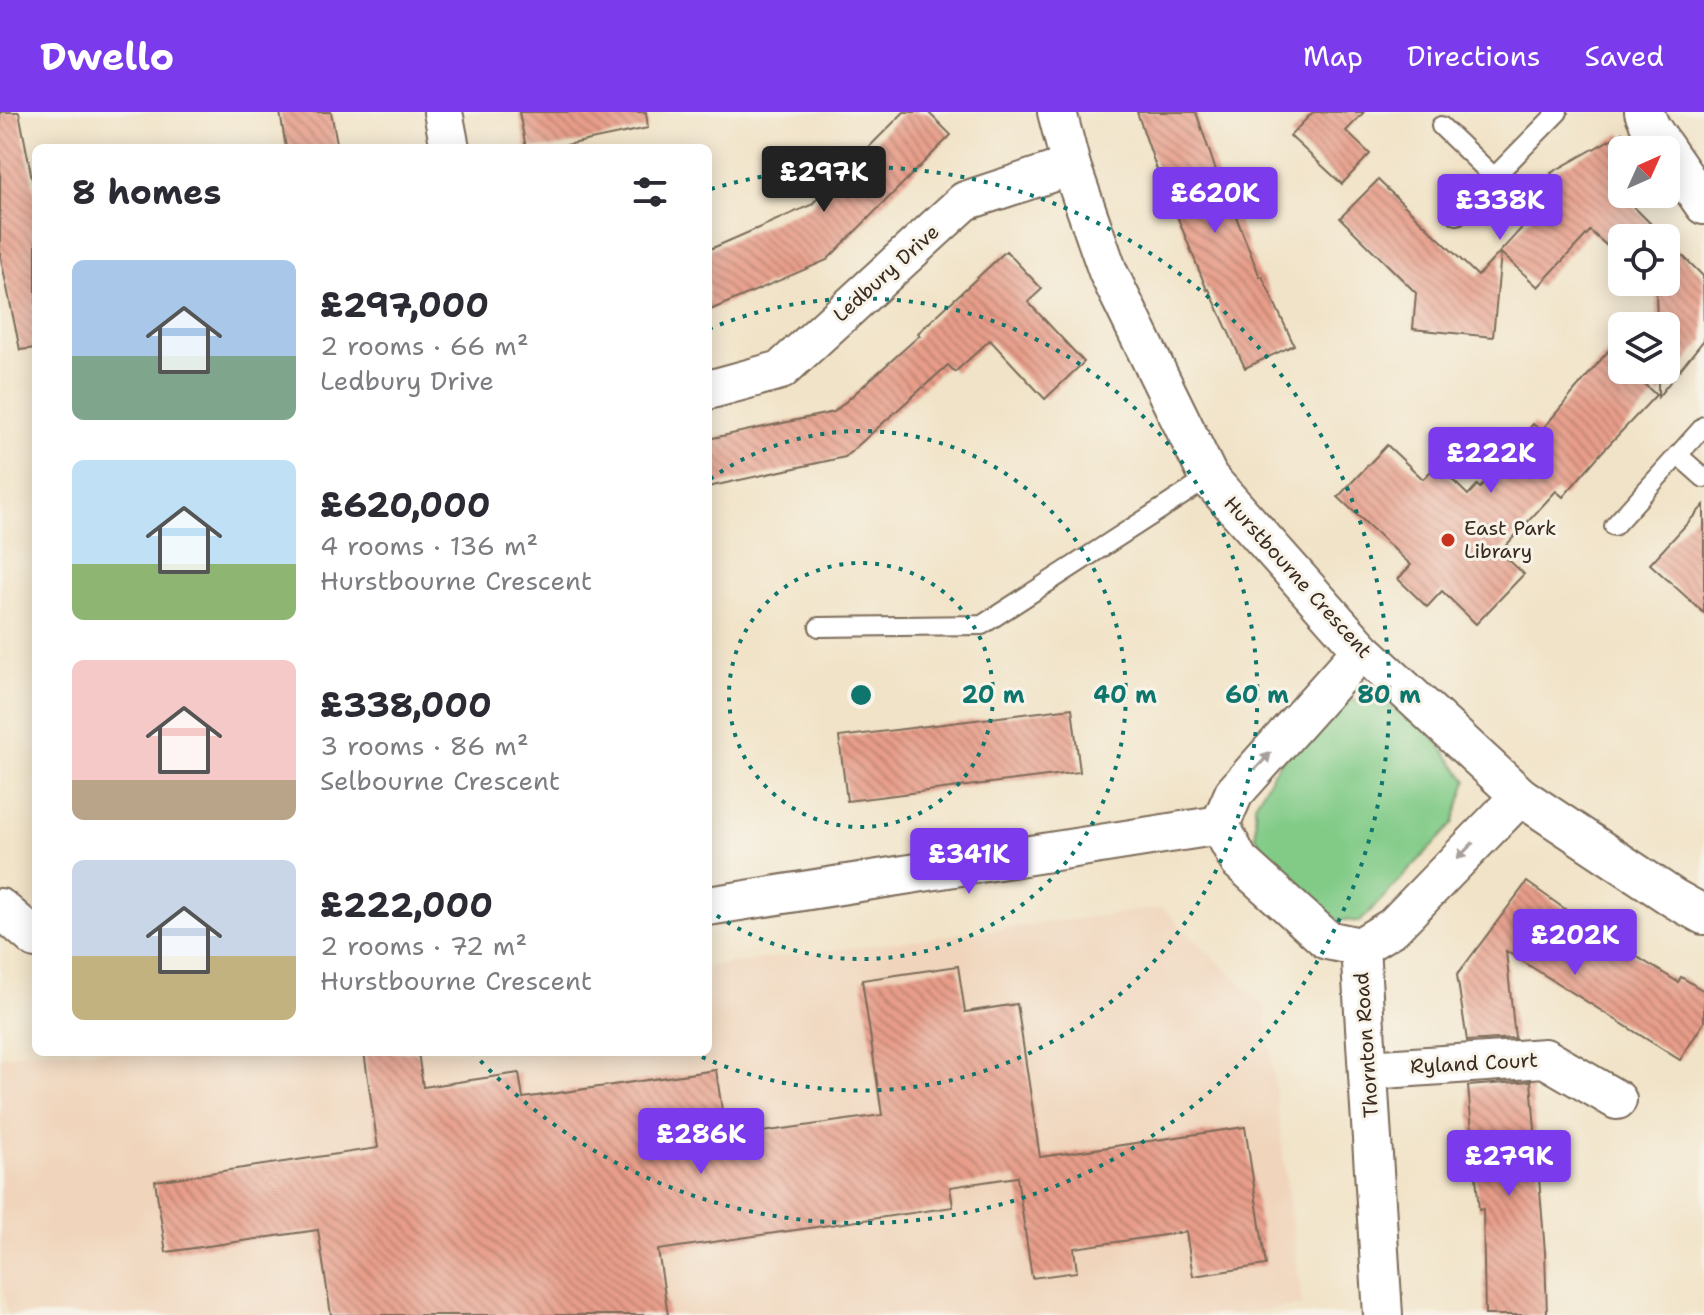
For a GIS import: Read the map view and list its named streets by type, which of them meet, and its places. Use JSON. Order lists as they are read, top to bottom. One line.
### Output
{"streets":{"street":["Ledbury Drive","Hurstbourne Crescent","Thornton Road","Ryland Court"]},"crossings":[["Ledbury Drive","Hurstbourne Crescent"],["Hurstbourne Crescent","Thornton Road"],["Thornton Road","Ryland Court"]],"places":["East Park Library"],"north":"top right","page":{"header":"Dwello","nav":["Map","Directions","Saved"],"heading":"8 homes","price":["£297K","£620K","£338K","£222K","£341K","£202K","£286K","£279K"],"list":[{"name":"£297,000","note":"2 rooms · 66 m² · Ledbury Drive"},{"name":"£620,000","note":"4 rooms · 136 m² · Hurstbourne Crescent"},{"name":"£338,000","note":"3 rooms · 86 m² · Selbourne Crescent"},{"name":"£222,000","note":"2 rooms · 72 m² · Hurstbourne Crescent"}]},"rings":["20 m","40 m","60 m","80 m"]}
